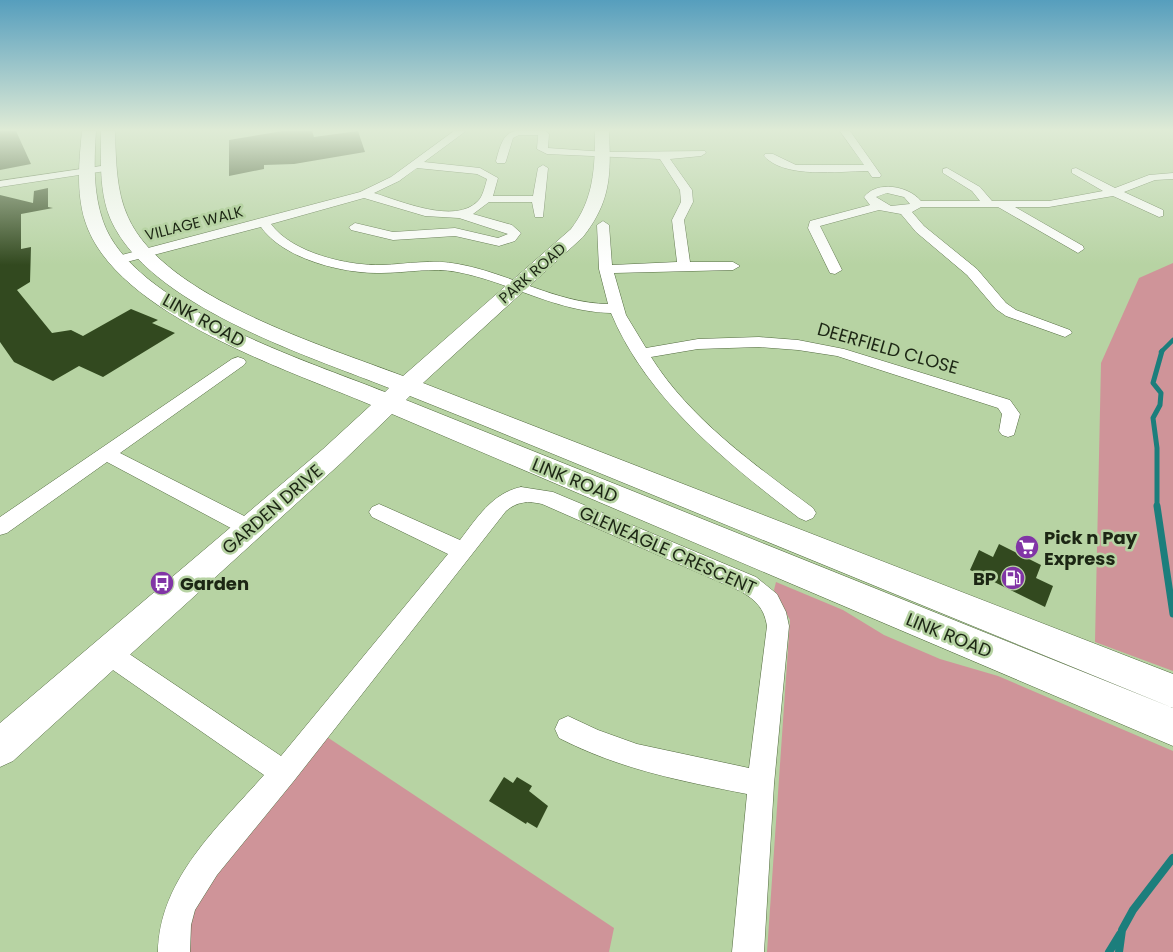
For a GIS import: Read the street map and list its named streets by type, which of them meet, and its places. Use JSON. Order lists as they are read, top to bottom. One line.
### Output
{"streets":{"street":["VILLAGE WALK","PARK ROAD","LINK ROAD","DEERFIELD CLOSE","GARDEN DRIVE","GLENEAGLE CRESCENT"]},"crossings":[["VILLAGE WALK","LINK ROAD"],["PARK ROAD","LINK ROAD"],["PARK ROAD","GARDEN DRIVE"],["LINK ROAD","GARDEN DRIVE"]],"places":{"supermarket":["Pick n Pay Express"],"fuel station":["BP"],"bus stop":["Garden"]}}
